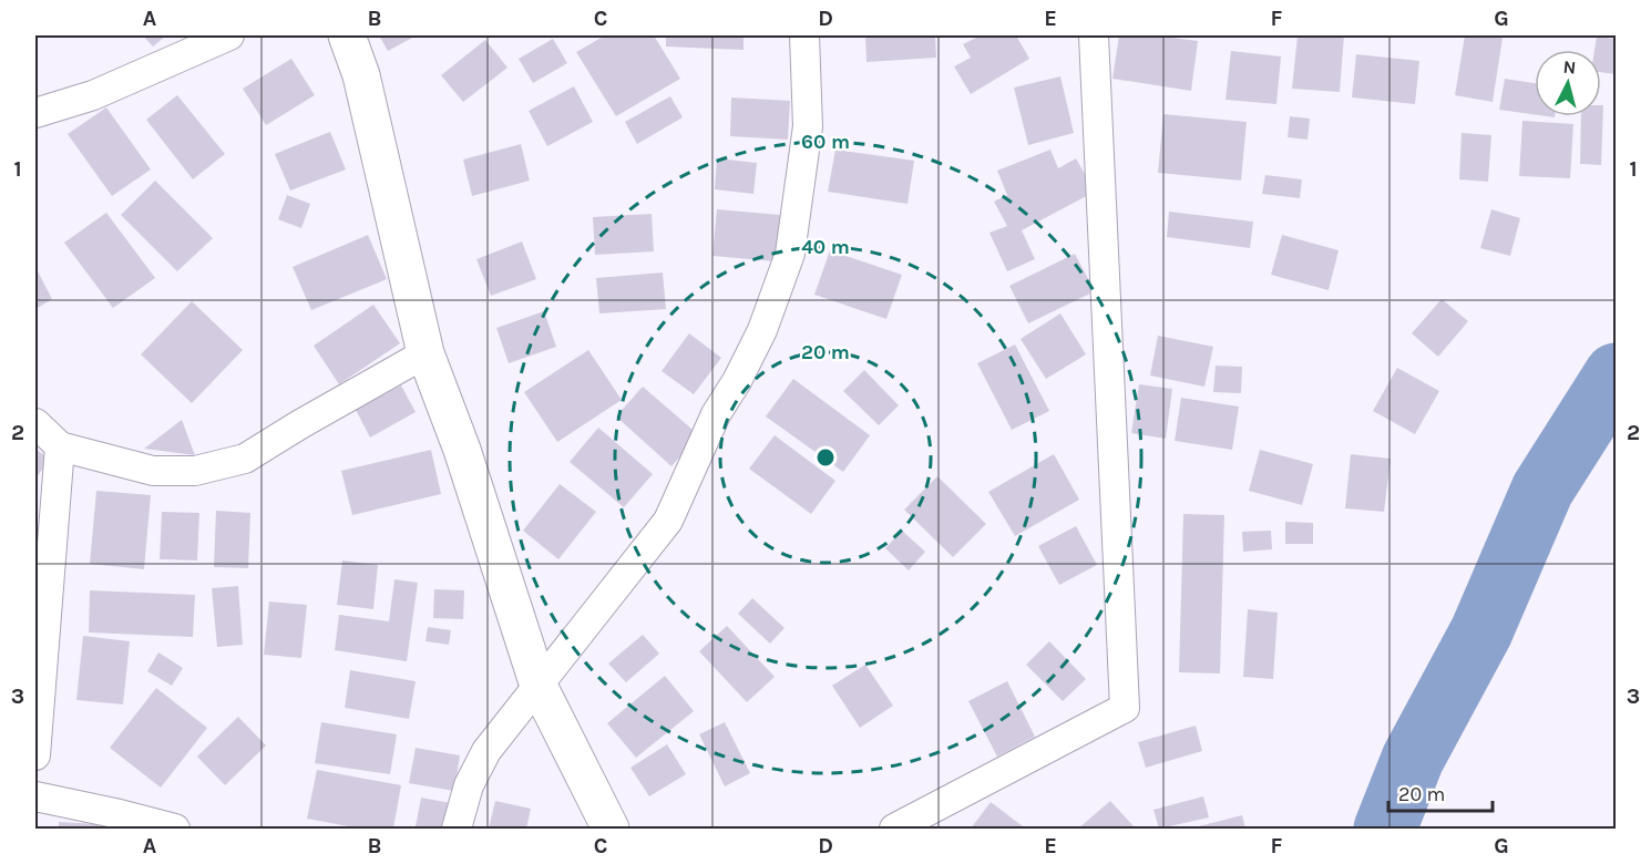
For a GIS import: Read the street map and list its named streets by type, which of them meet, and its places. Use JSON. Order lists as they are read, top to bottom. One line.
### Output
{"scale_bar":"20 m","north":"top","grid":{"columns":["A","B","C","D","E","F","G"],"rows":["1","2","3"]},"rings":["60 m","40 m","20 m"]}
